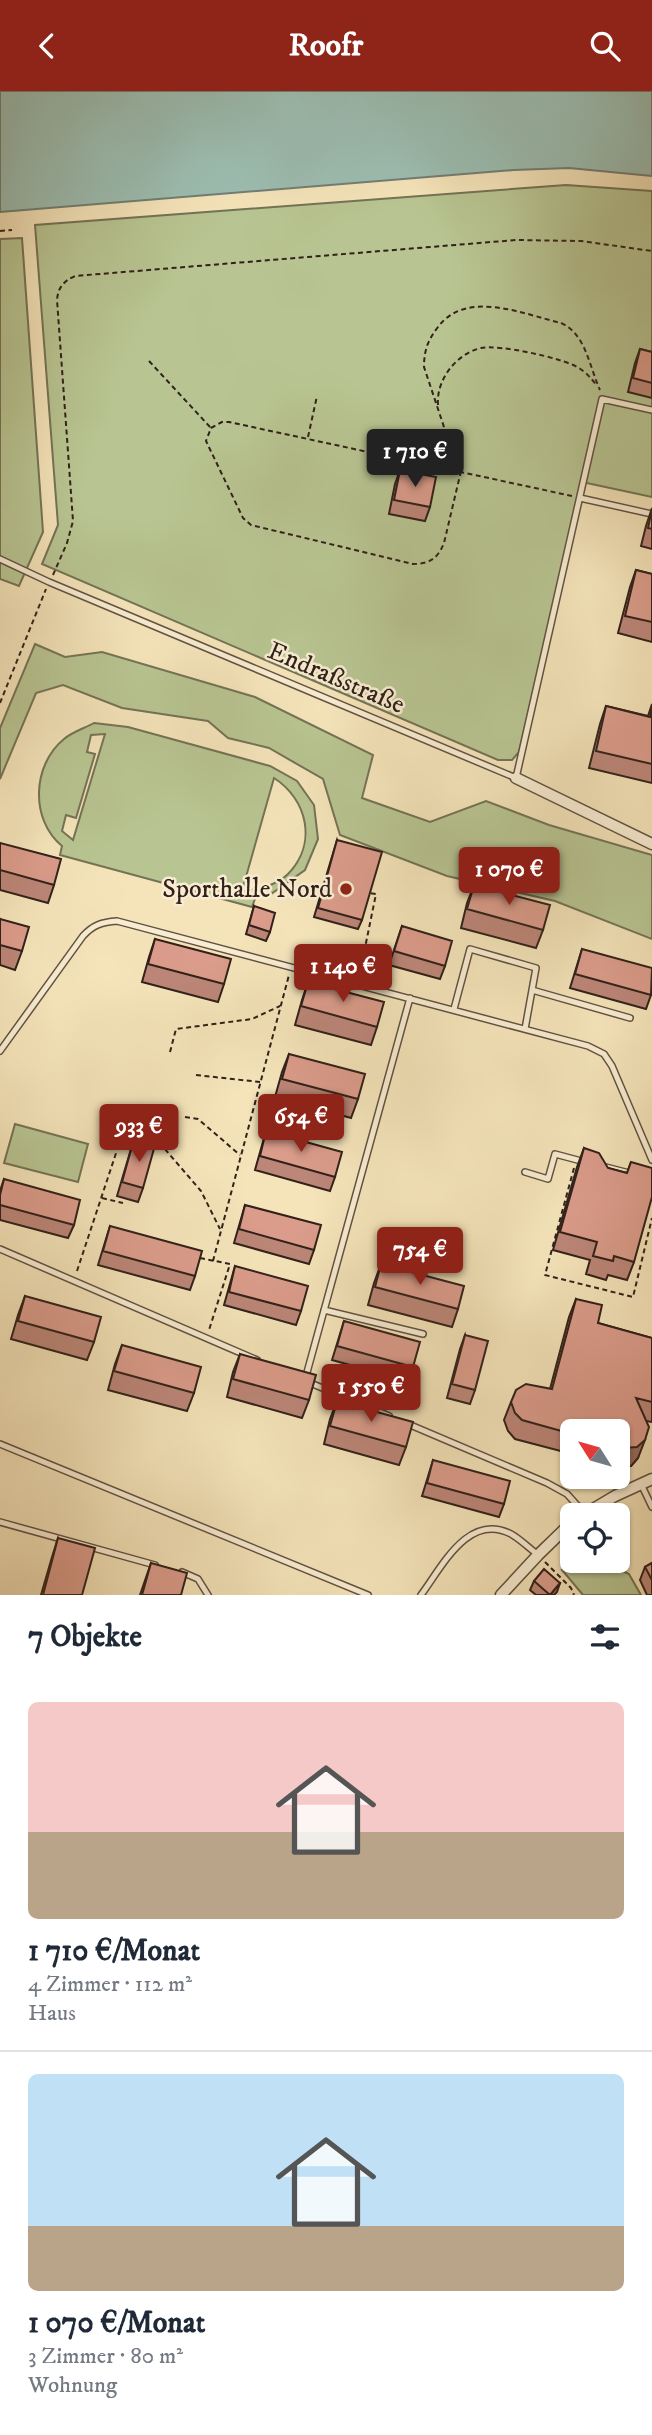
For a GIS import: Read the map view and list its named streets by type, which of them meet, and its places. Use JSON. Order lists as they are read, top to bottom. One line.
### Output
{"streets":{"street":["Endraßstraße"]},"places":["Sporthalle Nord"],"north":"top left","page":{"header":"Roofr","price":["1 710 €","1 070 €","1 140 €","654 €","933 €","754 €","1 550 €"],"heading":"7 Objekte","list":[{"name":"1 710 €/Monat","note":"4 Zimmer · 112 m² · Haus"},{"name":"1 070 €/Monat","note":"3 Zimmer · 80 m² · Wohnung"}]}}
